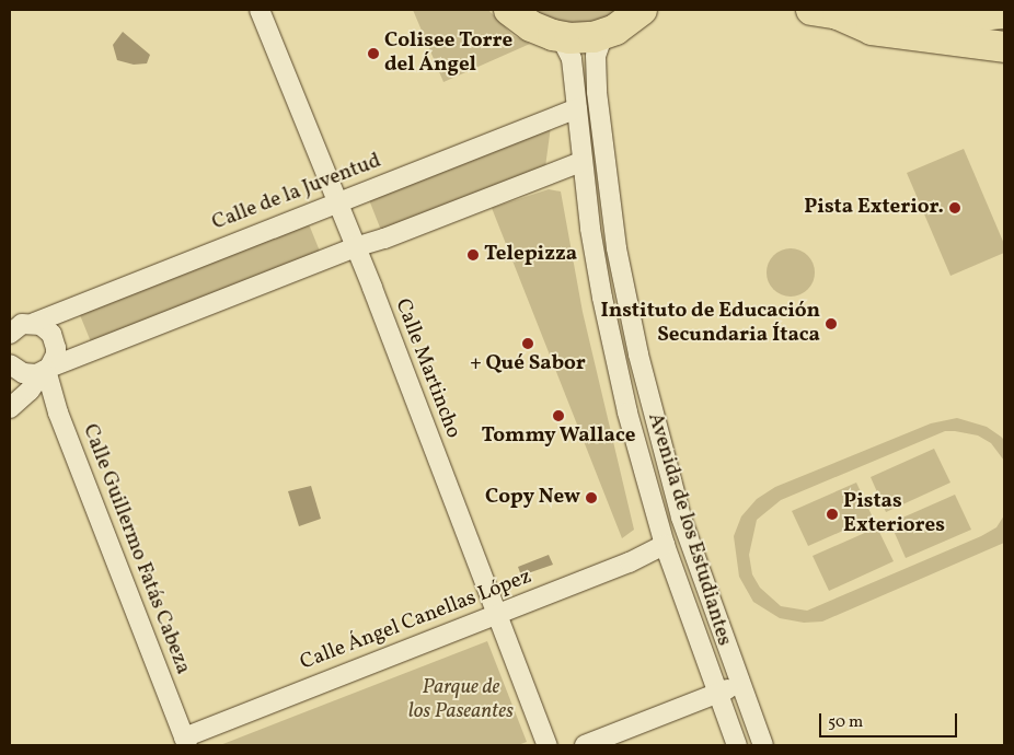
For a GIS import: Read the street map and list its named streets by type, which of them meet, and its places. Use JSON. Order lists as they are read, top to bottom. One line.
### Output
{"streets":{"street":["Calle de la Juventud","Calle Martincho","Avenida de los Estudiantes","Calle Guillermo Fatás Cabeza","Calle Ángel Canellas López"]},"crossings":[["Calle de la Juventud","Calle Martincho"],["Calle de la Juventud","Avenida de los Estudiantes"],["Calle Martincho","Calle Ángel Canellas López"],["Avenida de los Estudiantes","Calle Ángel Canellas López"],["Calle Guillermo Fatás Cabeza","Calle Ángel Canellas López"]],"parks":["Parque de los Paseantes"],"places":["Colisee Torre del Ángel","Pista Exterior.","Telepizza","Instituto de Educación Secundaria Ítaca","+ Qué Sabor","Tommy Wallace","Copy New","Pistas Exteriores"],"scale_bar":"50 m"}
